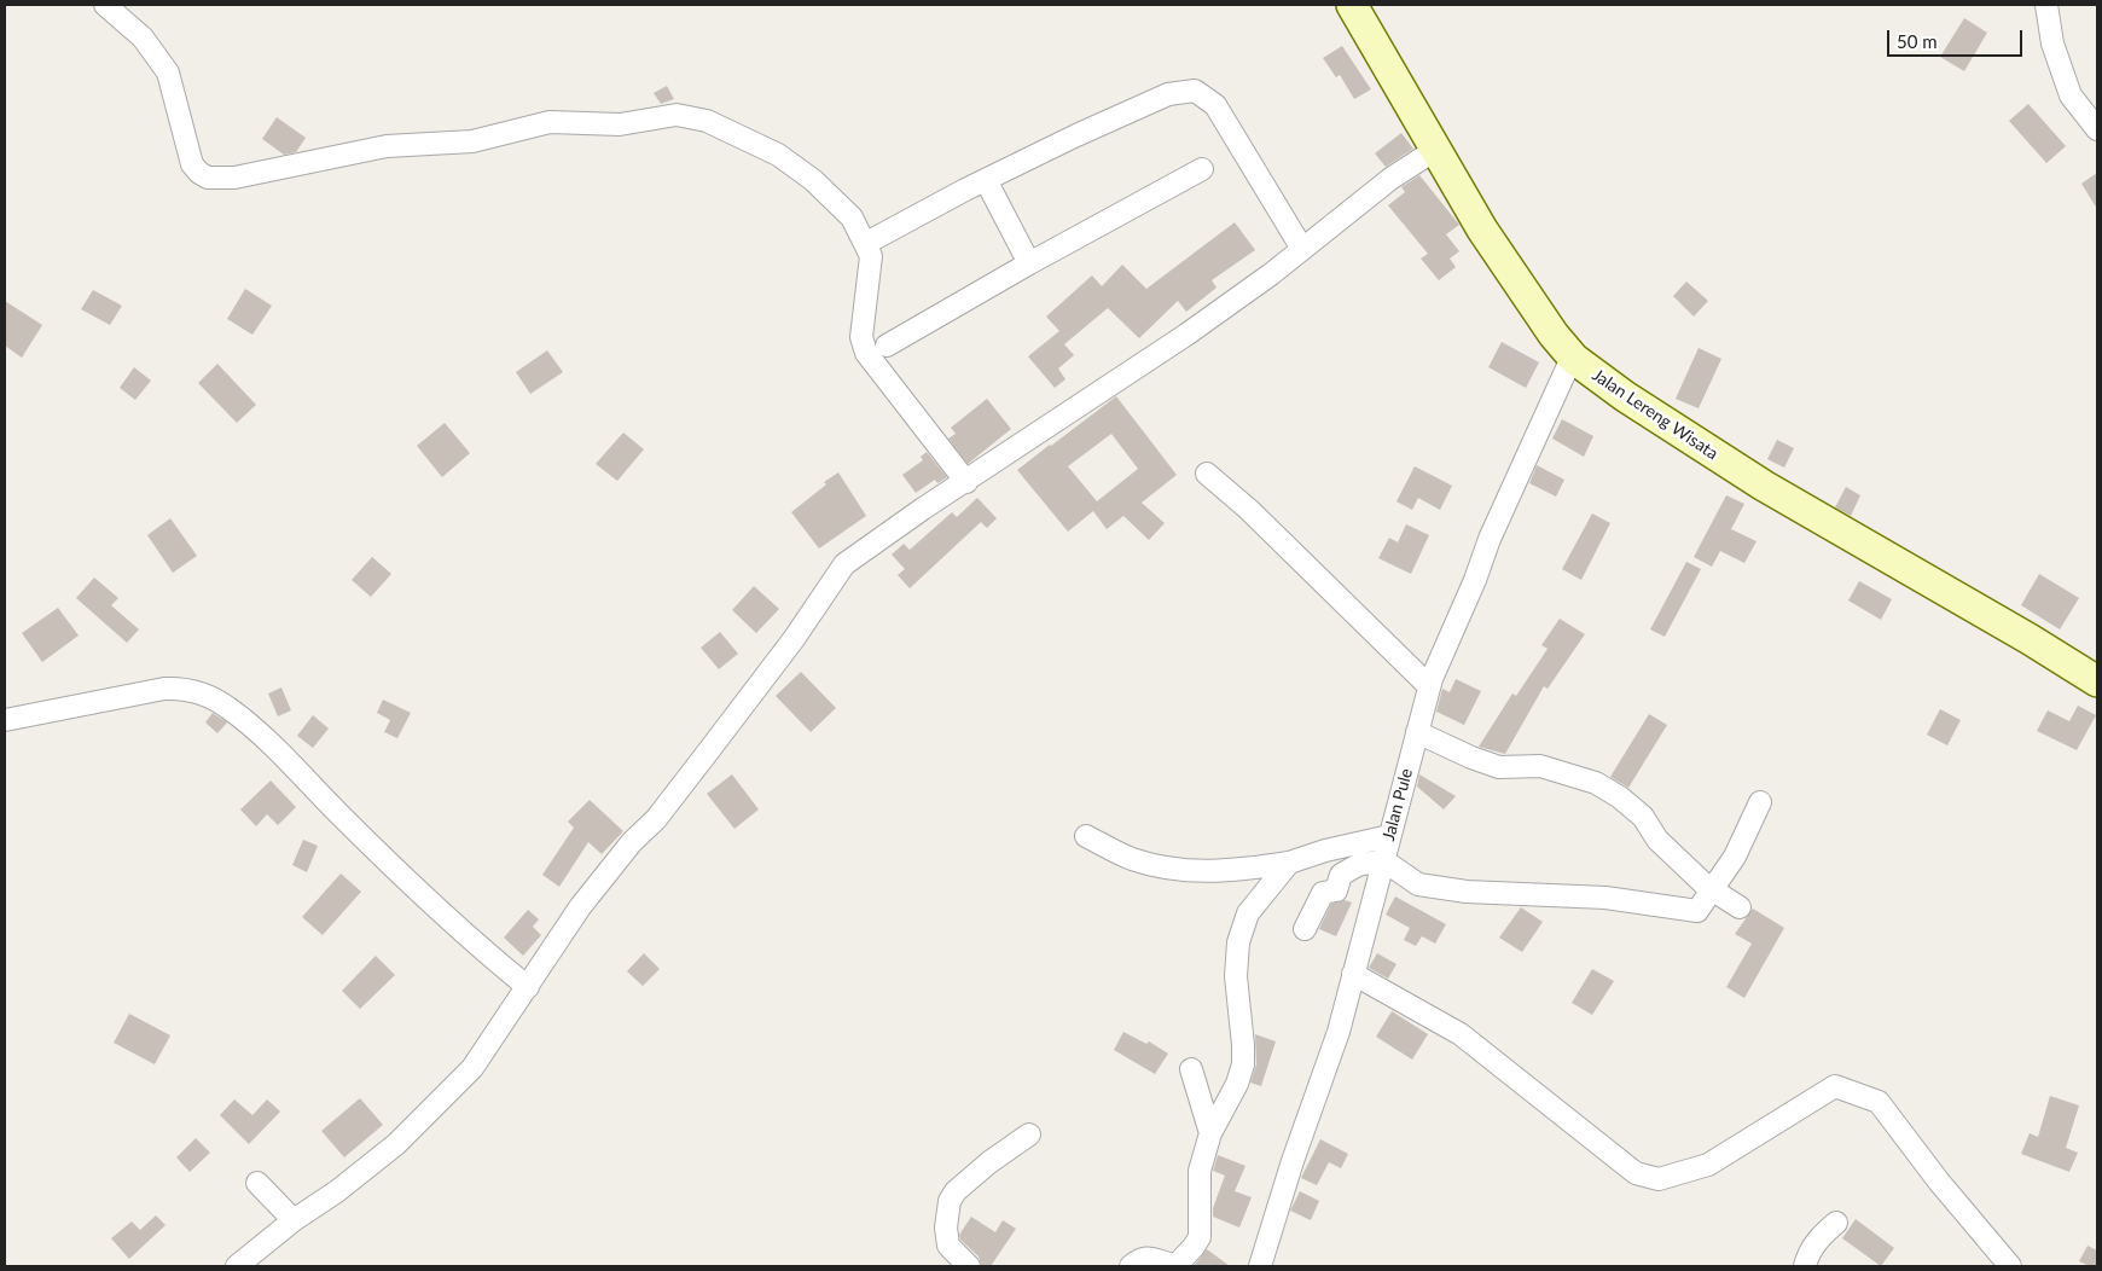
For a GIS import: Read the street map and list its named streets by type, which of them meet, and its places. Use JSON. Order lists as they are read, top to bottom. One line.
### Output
{"streets":{"main road":["Jalan Lereng Wisata"],"street":["Jalan Pule"]},"crossings":[["Jalan Lereng Wisata","Jalan Pule"]],"scale_bar":"50 m"}
